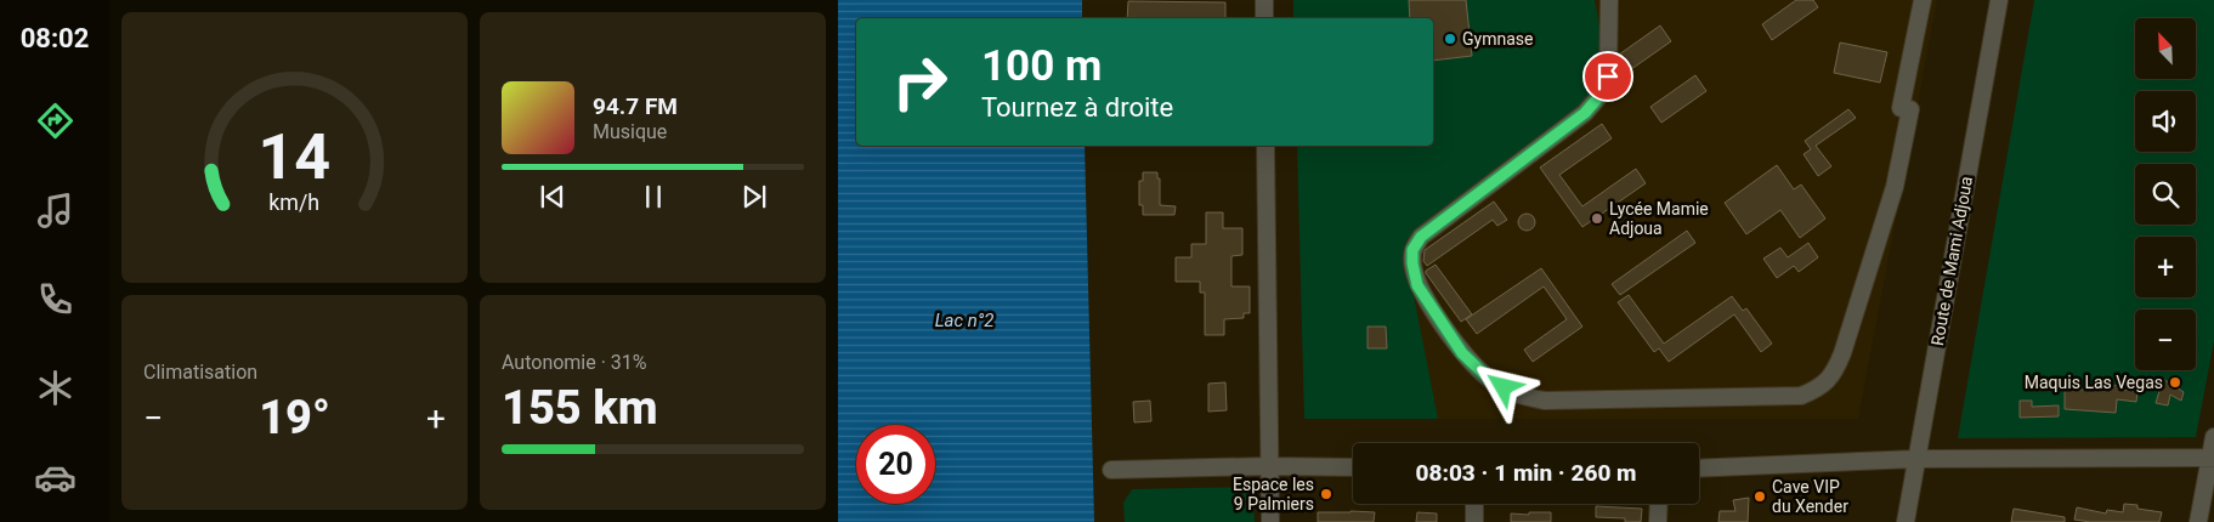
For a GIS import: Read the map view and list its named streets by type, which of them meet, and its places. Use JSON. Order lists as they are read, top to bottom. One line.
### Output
{"streets":{"street":["Route de Mami Adjoua"]},"water":["Lac n°2"],"places":["Gymnase","Lycée Mamie Adjoua","Maquis Las Vegas","Espace les 9 Palmiers","Cave VIP du Xender"],"north":"top left","page":{"tabs":"08:02","map_buttons":["+","−"],"turn":["100 m","Tournez à droite"],"song":["94.7 FM","Musique"],"tile":["Climatisation",["Autonomie · 31%","155 km"]],"heat":["−","19°","+"],"limit":"20","trip":"08:03 · 1 min · 260 m","gauge":["14","km/h"]}}
